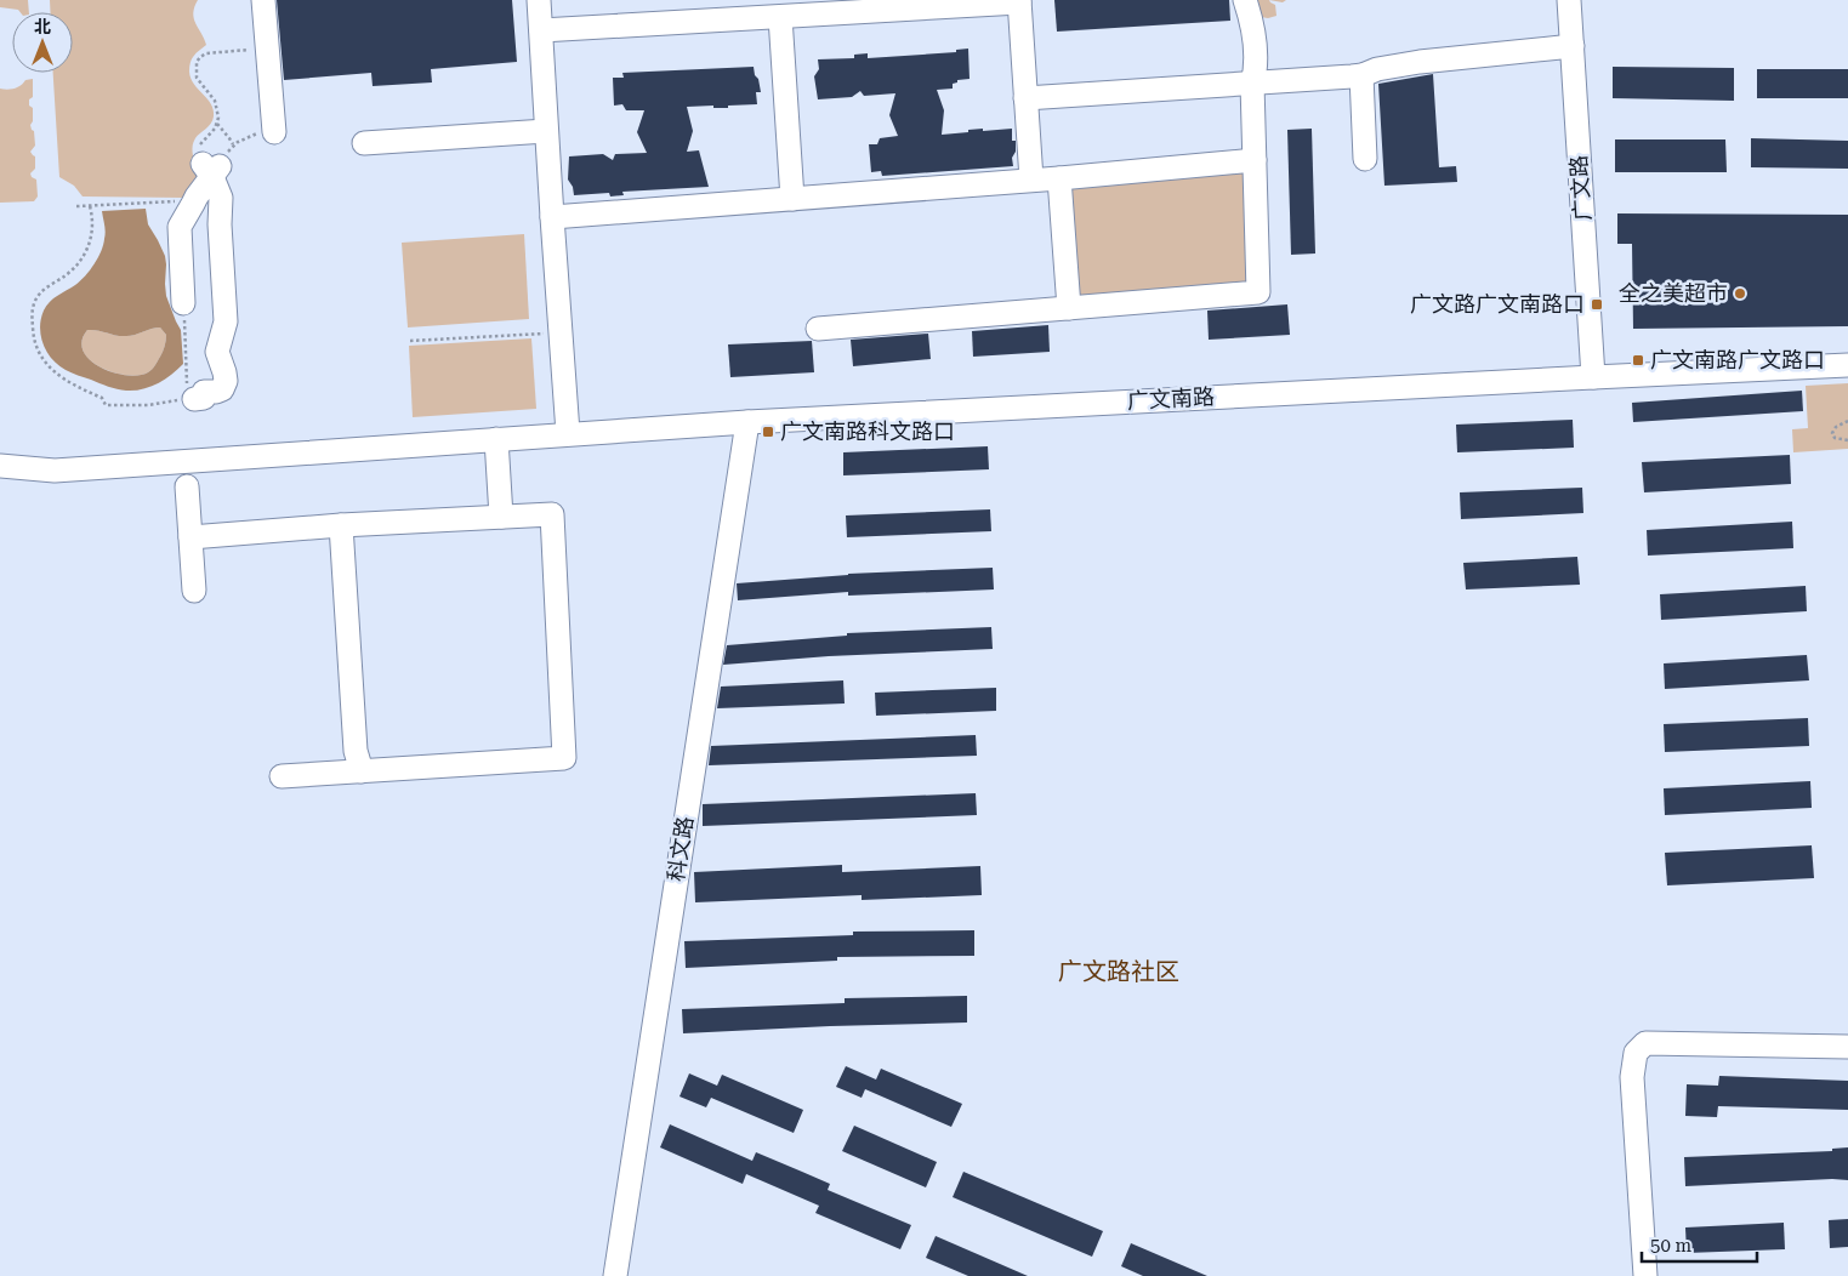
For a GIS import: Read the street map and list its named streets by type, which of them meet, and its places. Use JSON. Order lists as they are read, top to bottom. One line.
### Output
{"streets":{"street":["广文路","广文南路","科文路"]},"crossings":[["广文路","广文南路"],["广文南路","科文路"]],"districts":["广文路社区"],"places":{"other":["全之美超市"],"transit":["广文路广文南路口","广文南路广文路口","广文南路科文路口"]},"scale_bar":"50 m","north":"top"}
